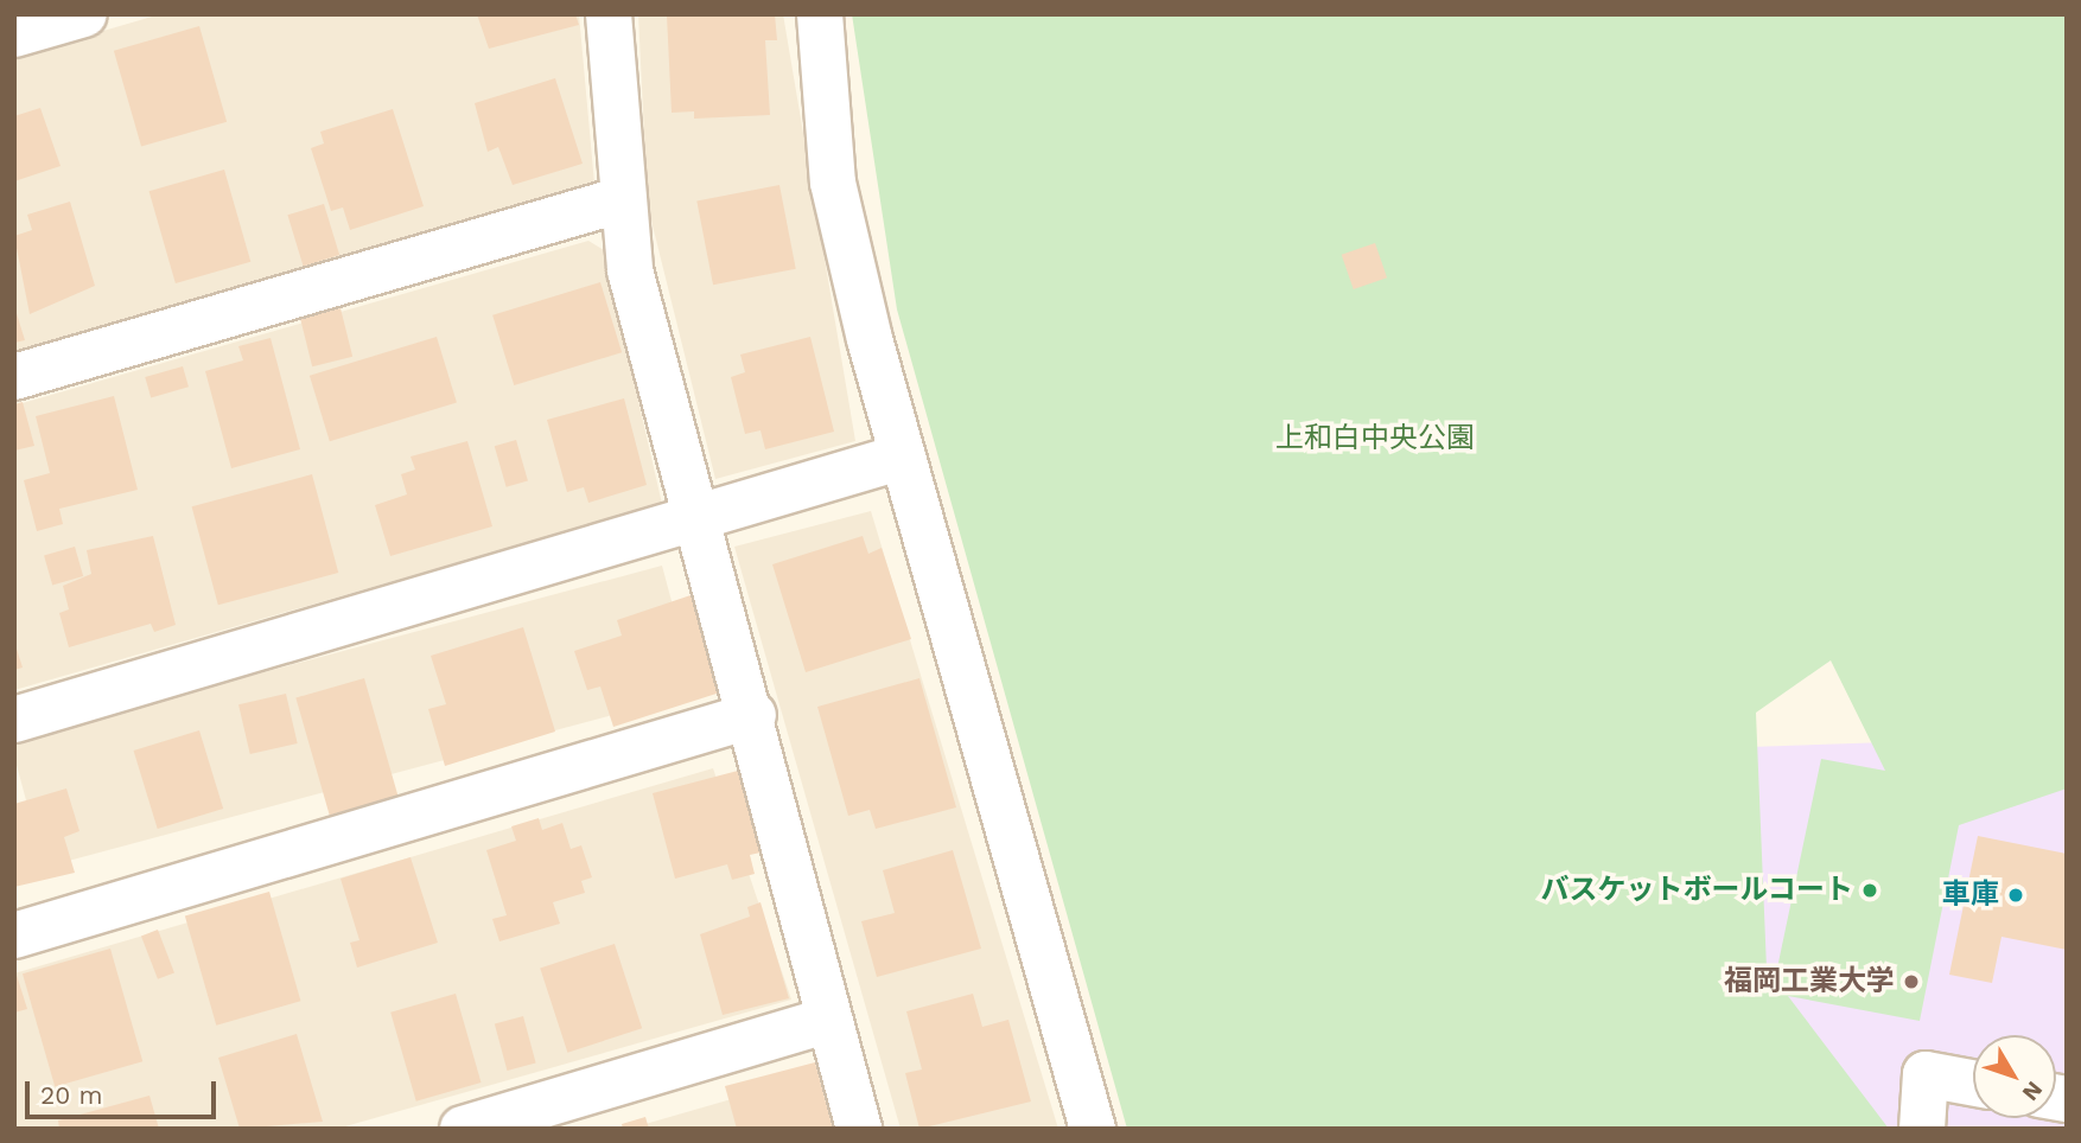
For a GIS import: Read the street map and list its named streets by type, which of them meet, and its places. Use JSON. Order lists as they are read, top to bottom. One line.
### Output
{"parks":["上和白中央公園"],"places":["バスケットボールコート","車庫","福岡工業大学"],"scale_bar":"20 m","north":"bottom right"}
